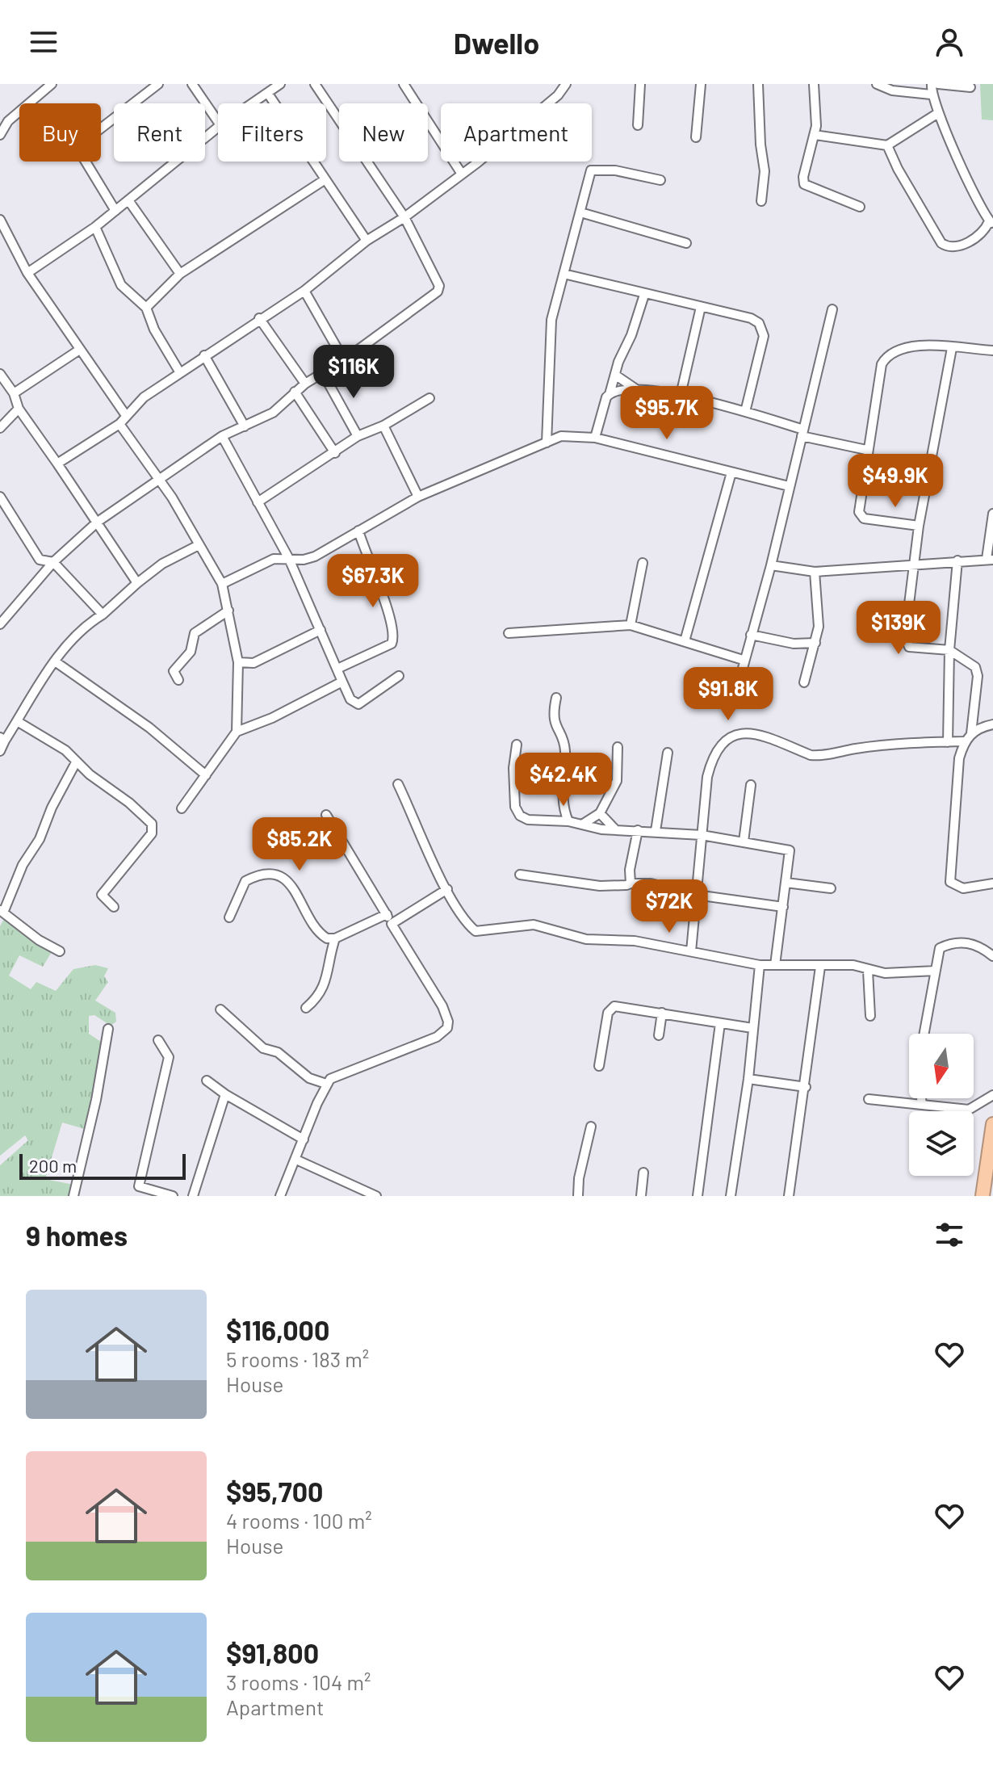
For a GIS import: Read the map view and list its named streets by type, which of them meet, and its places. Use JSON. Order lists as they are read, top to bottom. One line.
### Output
{"scale_bar":"200 m","north":"bottom","page":{"header":"Dwello","chip":["Buy","Rent","Filters","New","Apartment"],"price":["$116K","$95.7K","$49.9K","$67.3K","$139K","$91.8K","$42.4K","$85.2K","$72K"],"scale":"200 m","heading":"9 homes","list":[{"name":"$116,000","note":"5 rooms · 183 m² · House"},{"name":"$95,700","note":"4 rooms · 100 m² · House"},{"name":"$91,800","note":"3 rooms · 104 m² · Apartment"}]}}
